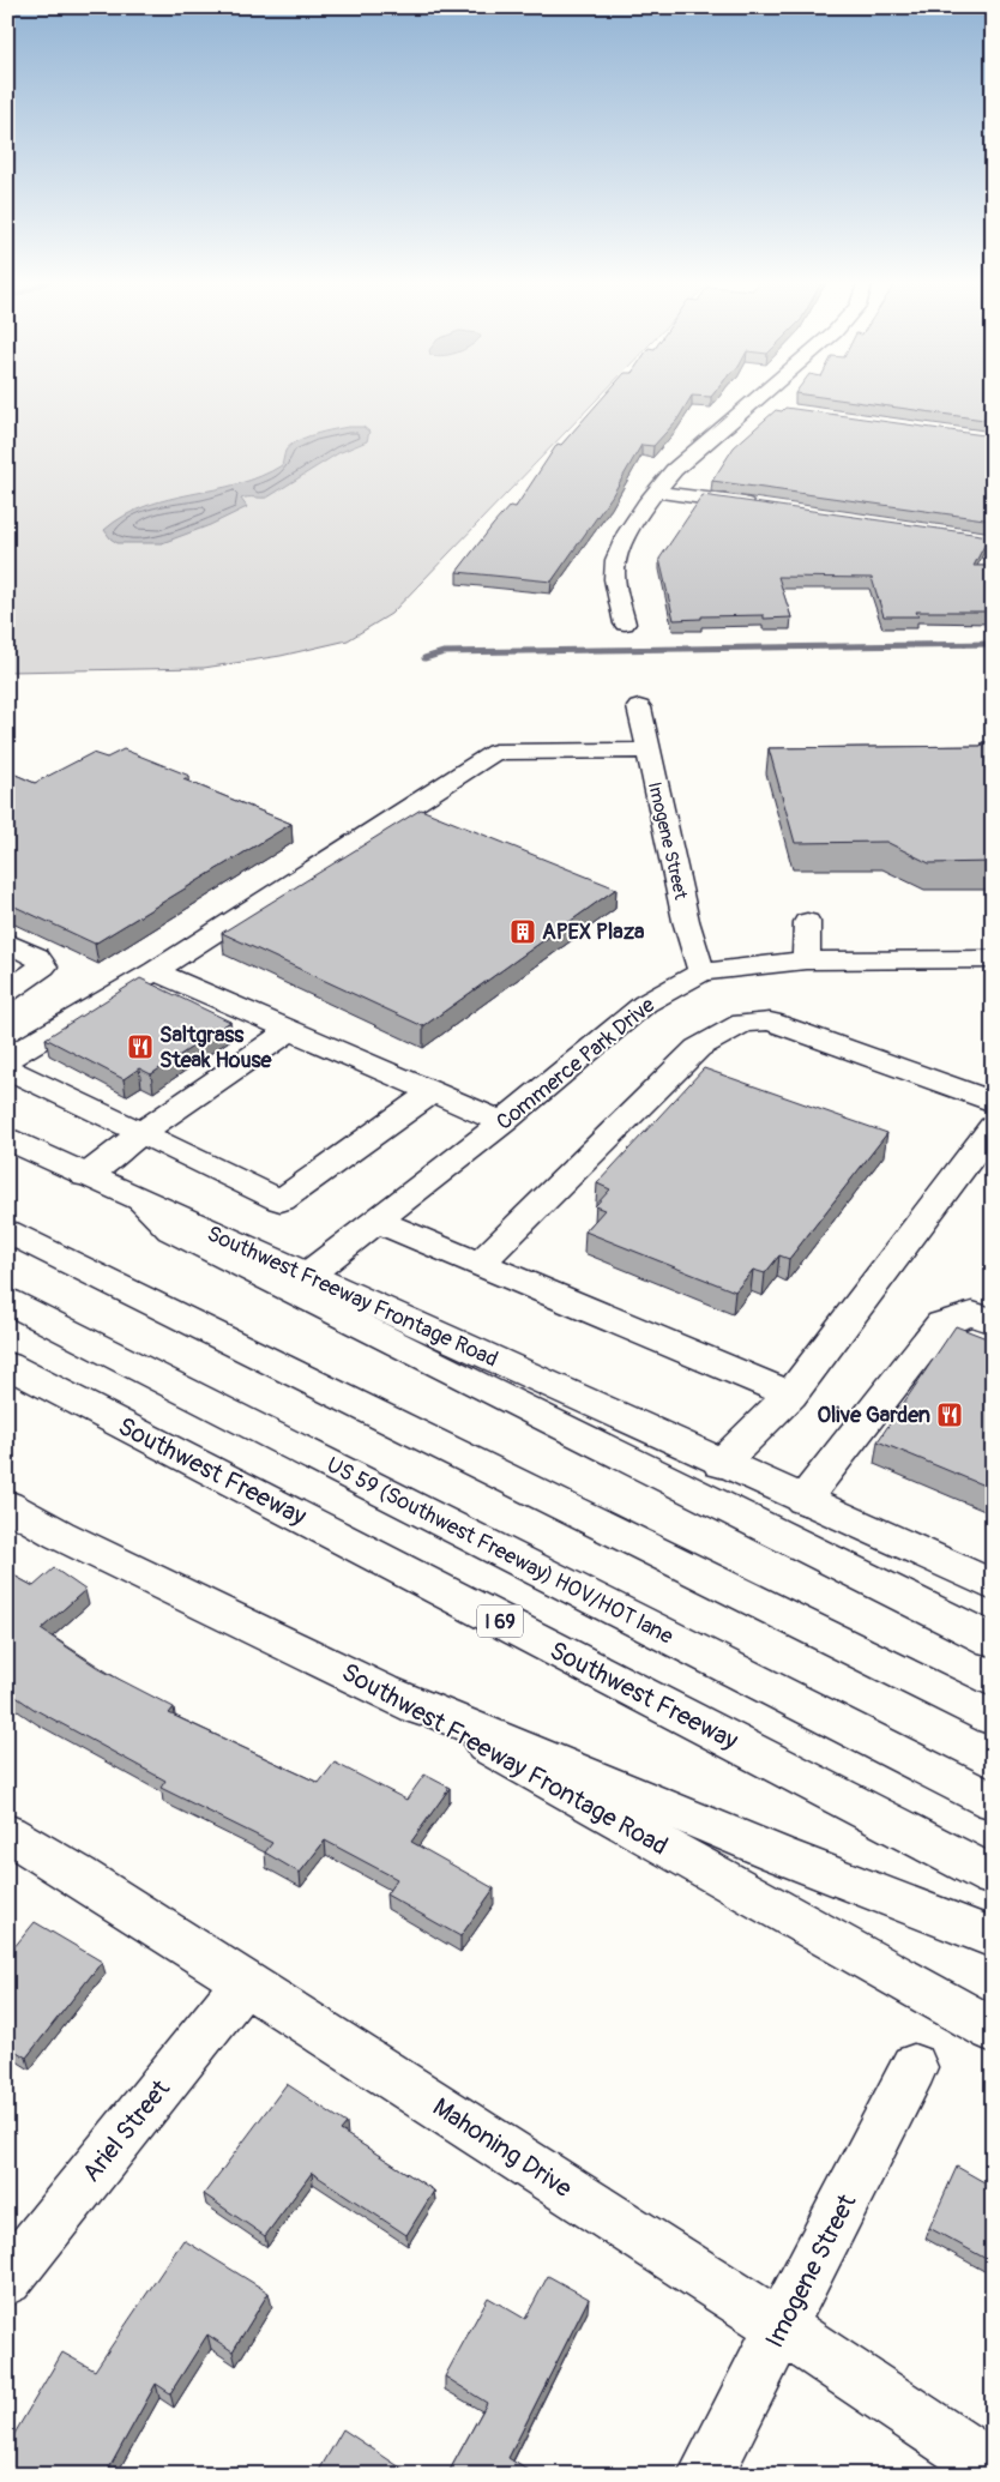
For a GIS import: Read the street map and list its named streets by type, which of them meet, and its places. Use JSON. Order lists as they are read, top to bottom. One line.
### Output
{"streets":{"main road":["Imogene Street","Commerce Park Drive","Southwest Freeway Frontage Road","Southwest Freeway","US 59 (Southwest Freeway) HOV/HOT lane","I 69","Ariel Street","Mahoning Drive"]},"crossings":[["Imogene Street","Commerce Park Drive"],["Imogene Street","Mahoning Drive"],["Commerce Park Drive","Southwest Freeway Frontage Road"],["Ariel Street","Mahoning Drive"]],"places":{"building":["APEX Plaza"],"restaurant":["Saltgrass Steak House","Olive Garden"]}}
